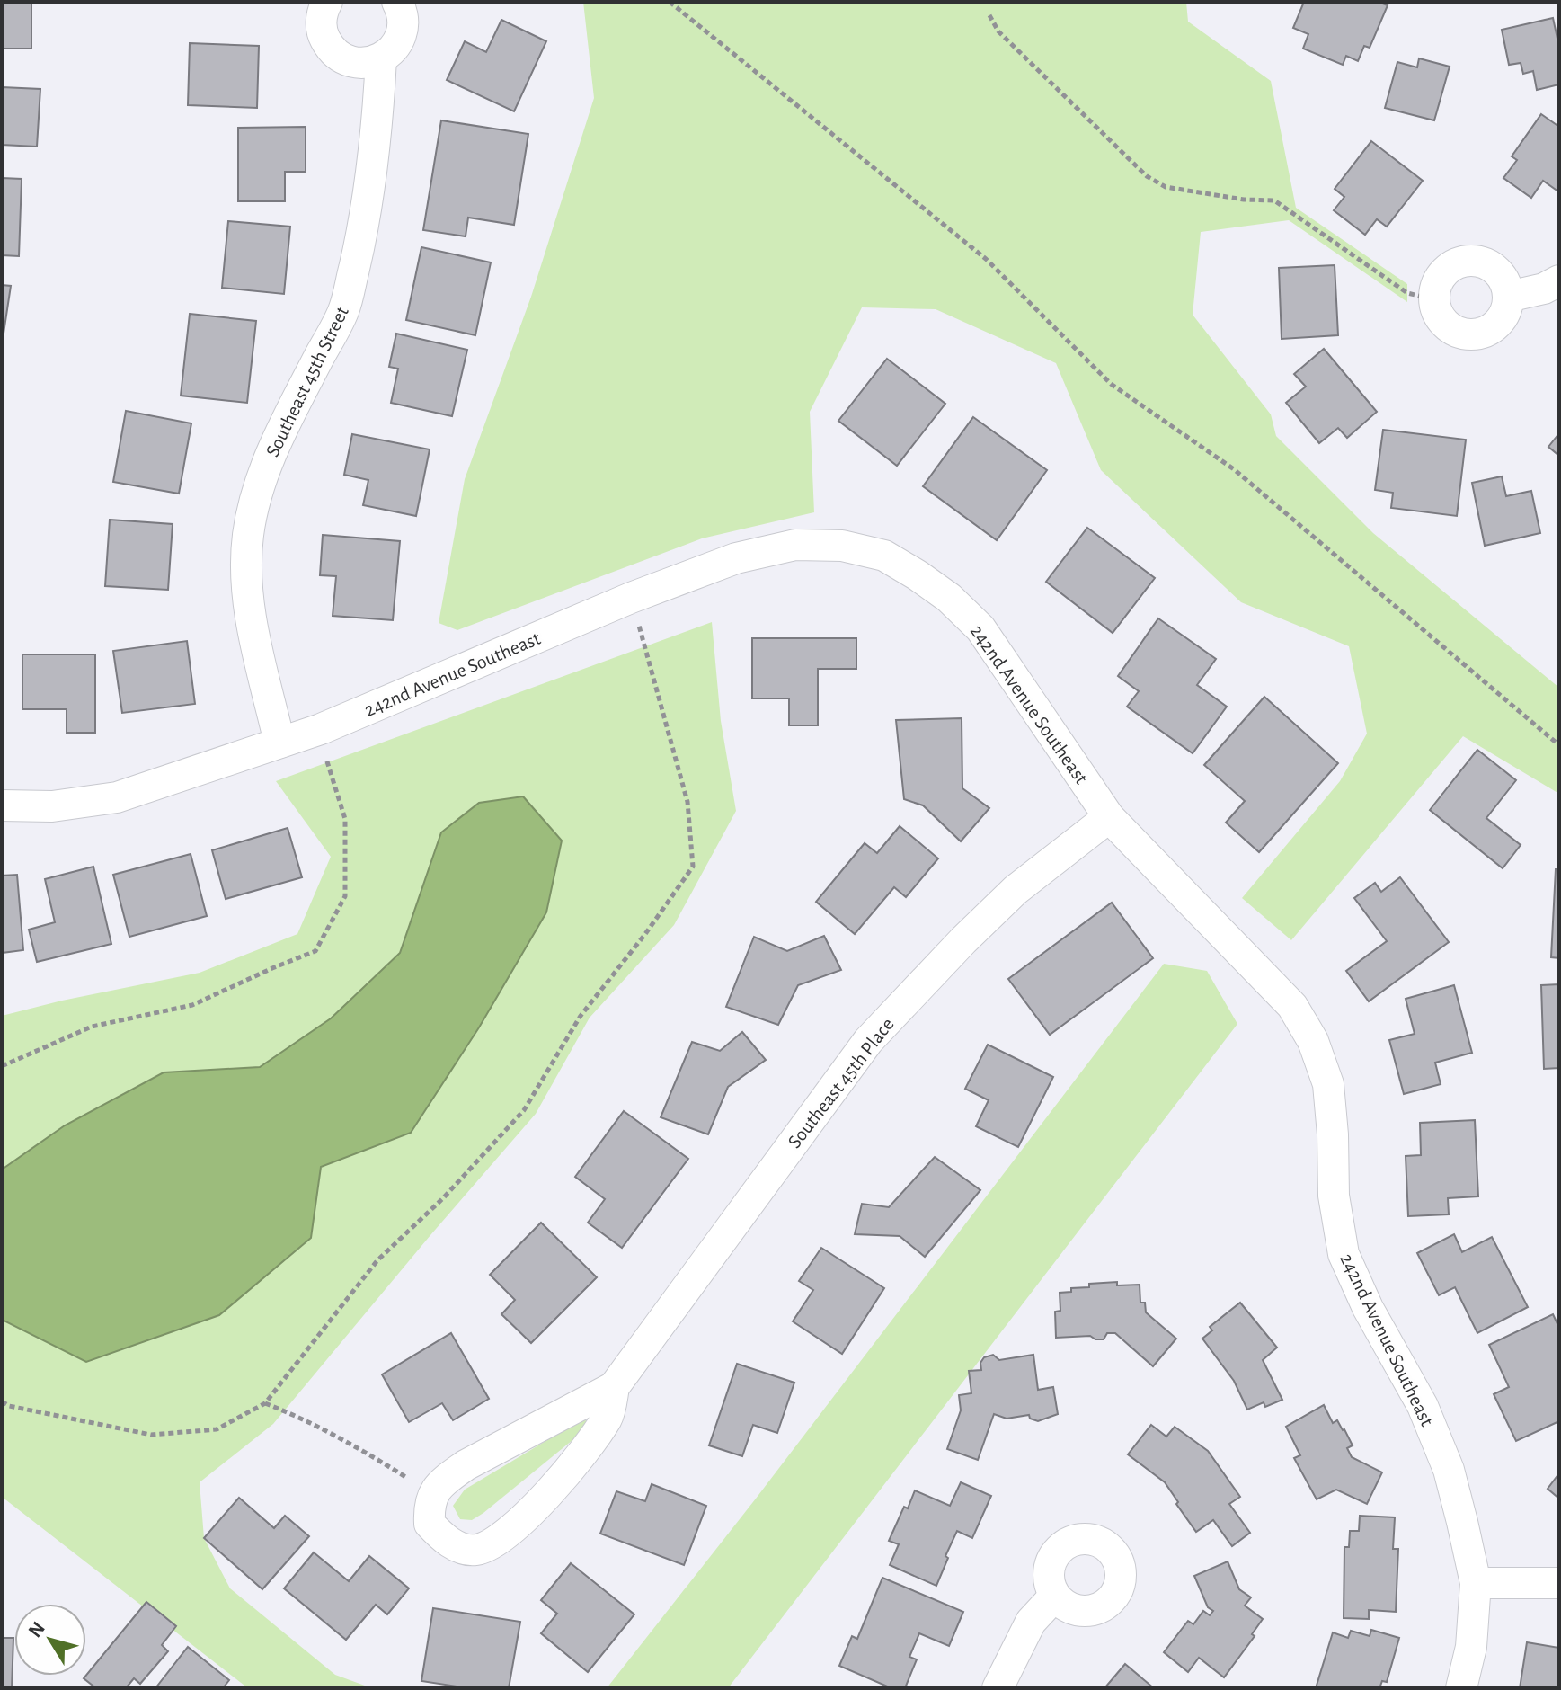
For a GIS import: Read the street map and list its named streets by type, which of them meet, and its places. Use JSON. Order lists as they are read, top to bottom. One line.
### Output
{"streets":{"street":["Southeast 45th Street","242nd Avenue Southeast","Southeast 45th Place"]},"crossings":[["Southeast 45th Street","242nd Avenue Southeast"],["242nd Avenue Southeast","Southeast 45th Place"]],"north":"top left"}
